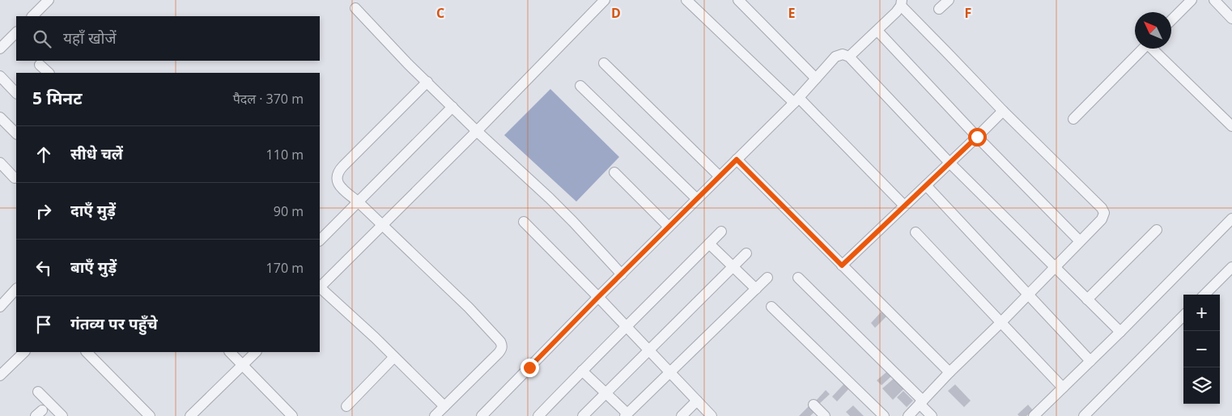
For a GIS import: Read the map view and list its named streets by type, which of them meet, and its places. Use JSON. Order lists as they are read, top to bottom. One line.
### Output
{"north":"top left","page":{"search":"यहाँ खोजें","heading":["5 मिनट","पैदल · 370 m"],"list":[["सीधे चलें","110 m"],["दाएँ मुड़ें","90 m"],["बाएँ मुड़ें","170 m"],"गंतव्य पर पहुँचे"],"map_buttons":["+","−"]},"grid":{"columns":["C","D","E","F"]}}
